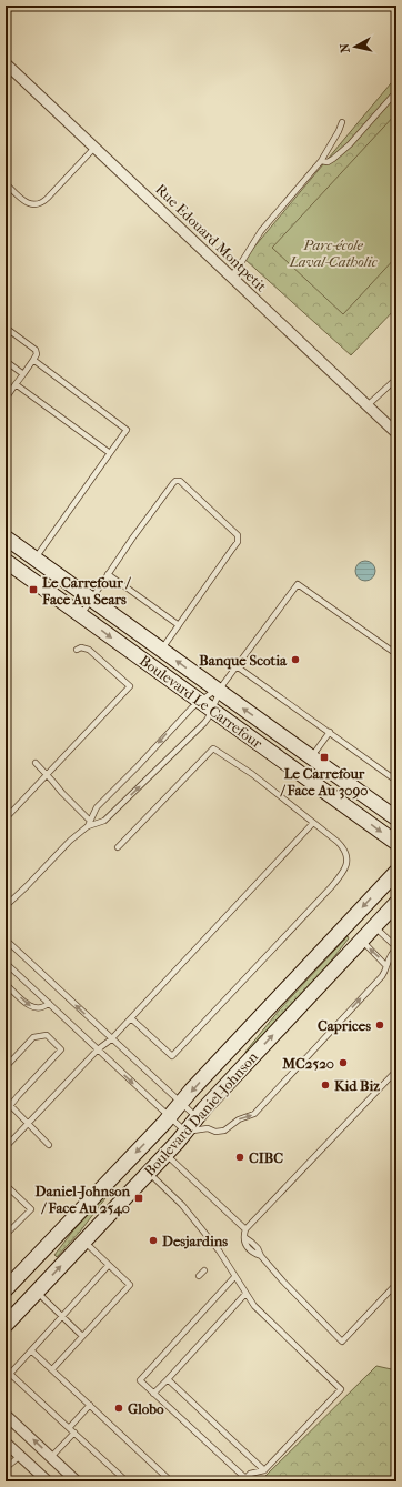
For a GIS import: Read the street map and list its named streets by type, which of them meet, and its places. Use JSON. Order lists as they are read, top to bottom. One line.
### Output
{"streets":{"street":["Rue Edouard Montpetit","Boulevard Le Carrefour","Boulevard Daniel-Johnson"]},"parks":["Parc-école Laval-Catholic"],"places":{"transit":["Le Carrefour / Face Au Sears","Le Carrefour / Face Au 3090","Daniel-Johnson / Face Au 2540"],"other":["Banque Scotia","Caprices","MC2520","Kid Biz","CIBC","Desjardins","Globo"]},"north":"left"}
